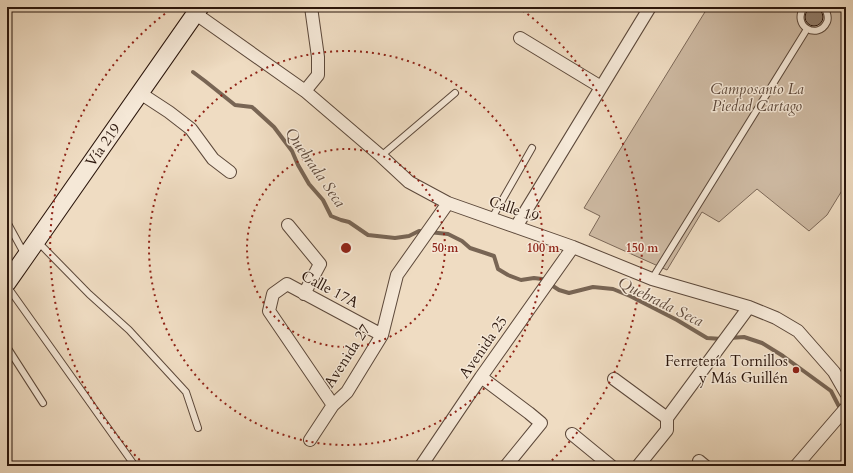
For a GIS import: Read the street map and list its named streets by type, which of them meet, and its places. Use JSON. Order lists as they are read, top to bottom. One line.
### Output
{"streets":{"main road":["Vía 219"],"street":["Calle 19","Calle 17A","Avenida 25","Avenida 27"]},"crossings":[["Vía 219","Calle 19"],["Calle 19","Avenida 25"],["Calle 19","Avenida 27"],["Calle 17A","Avenida 27"]],"water":["Quebrada Seca"],"parks":["Camposanto La Piedad Cartago"],"places":["Ferretería Tornillos y Más Guillén"],"rings":["50 m","100 m","150 m"]}
